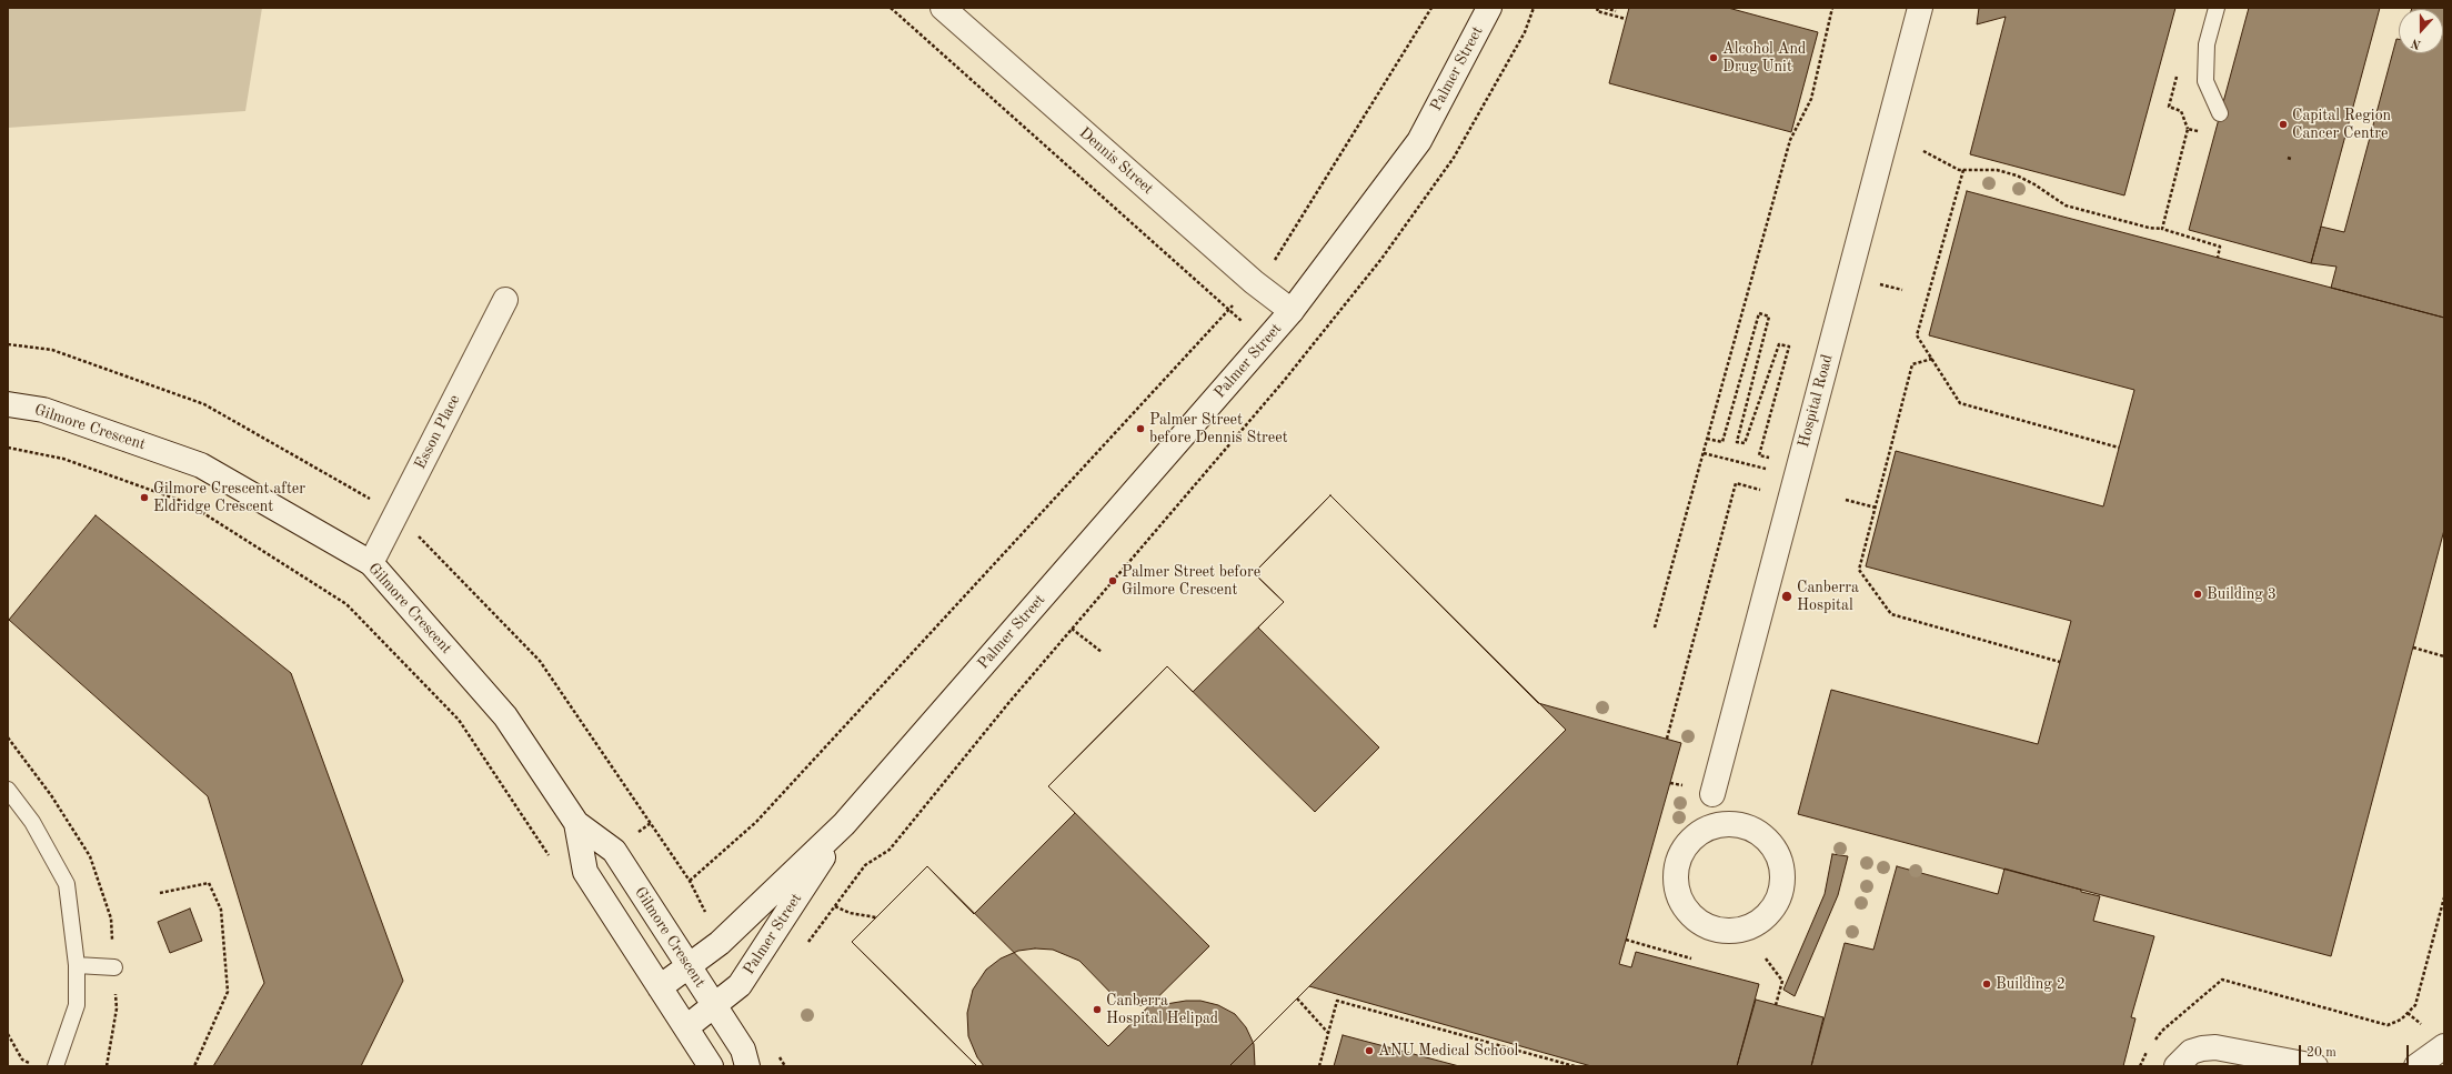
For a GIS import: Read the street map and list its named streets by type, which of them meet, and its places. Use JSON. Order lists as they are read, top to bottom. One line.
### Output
{"streets":{"street":["Palmer Street","Dennis Street","Hospital Road","Gilmore Crescent","Esson Place"]},"crossings":[["Palmer Street","Dennis Street"],["Palmer Street","Gilmore Crescent"],["Gilmore Crescent","Esson Place"]],"places":["Alcohol And Drug Unit","Capital Region Cancer Centre","Palmer Street before Dennis Street","Gilmore Crescent after Eldridge Crescent","Palmer Street before Gilmore Crescent","Building 3","Canberra Hospital","Building 2","Canberra Hospital Helipad","ANU Medical School"],"scale_bar":"20 m","north":"bottom"}
